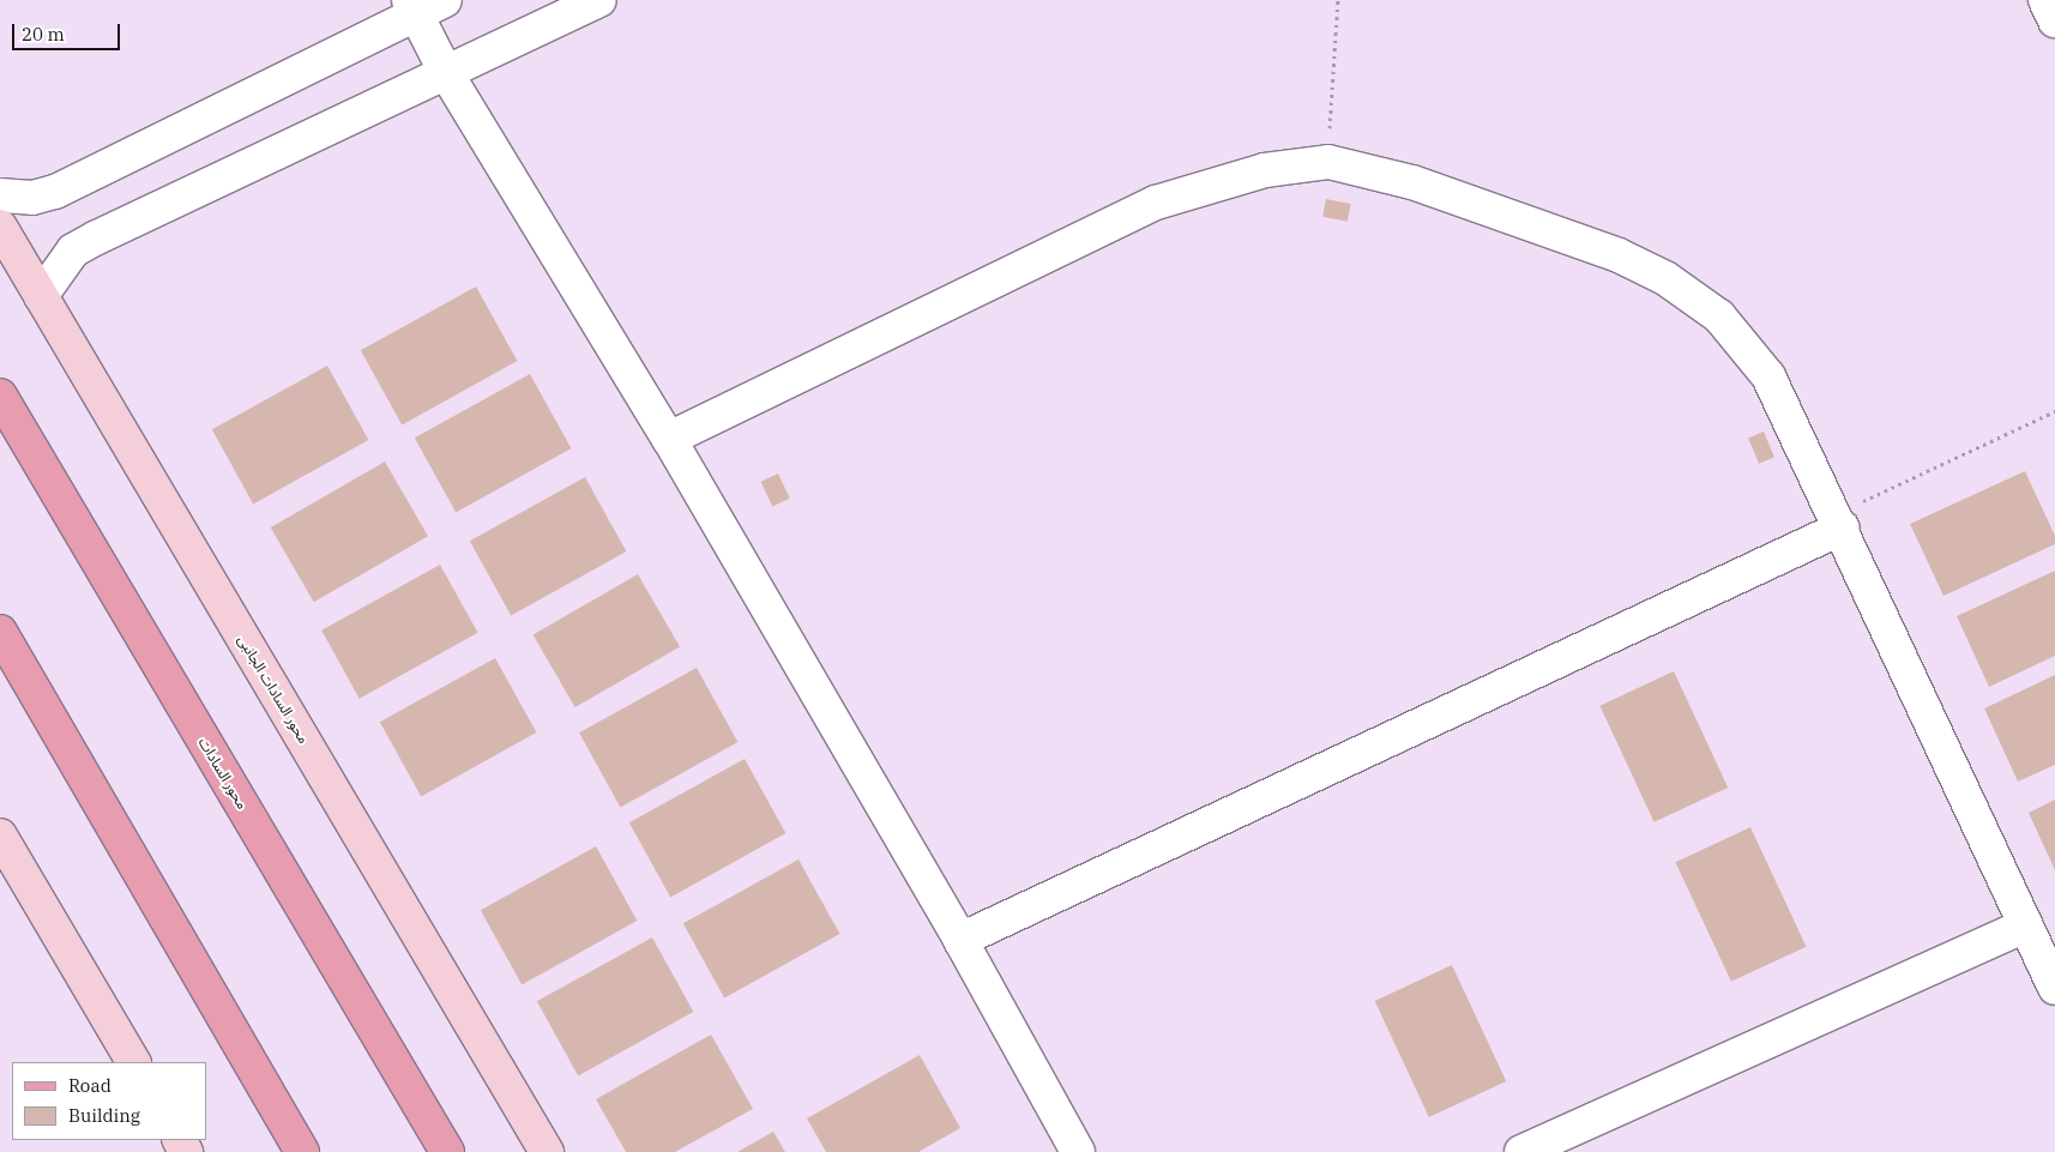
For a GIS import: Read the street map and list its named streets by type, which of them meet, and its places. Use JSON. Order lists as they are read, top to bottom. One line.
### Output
{"streets":{"main road":["محور السادات"],"street":["محور السادات الجانبى"]},"legend":["Road","Building"],"scale_bar":"20 m"}
